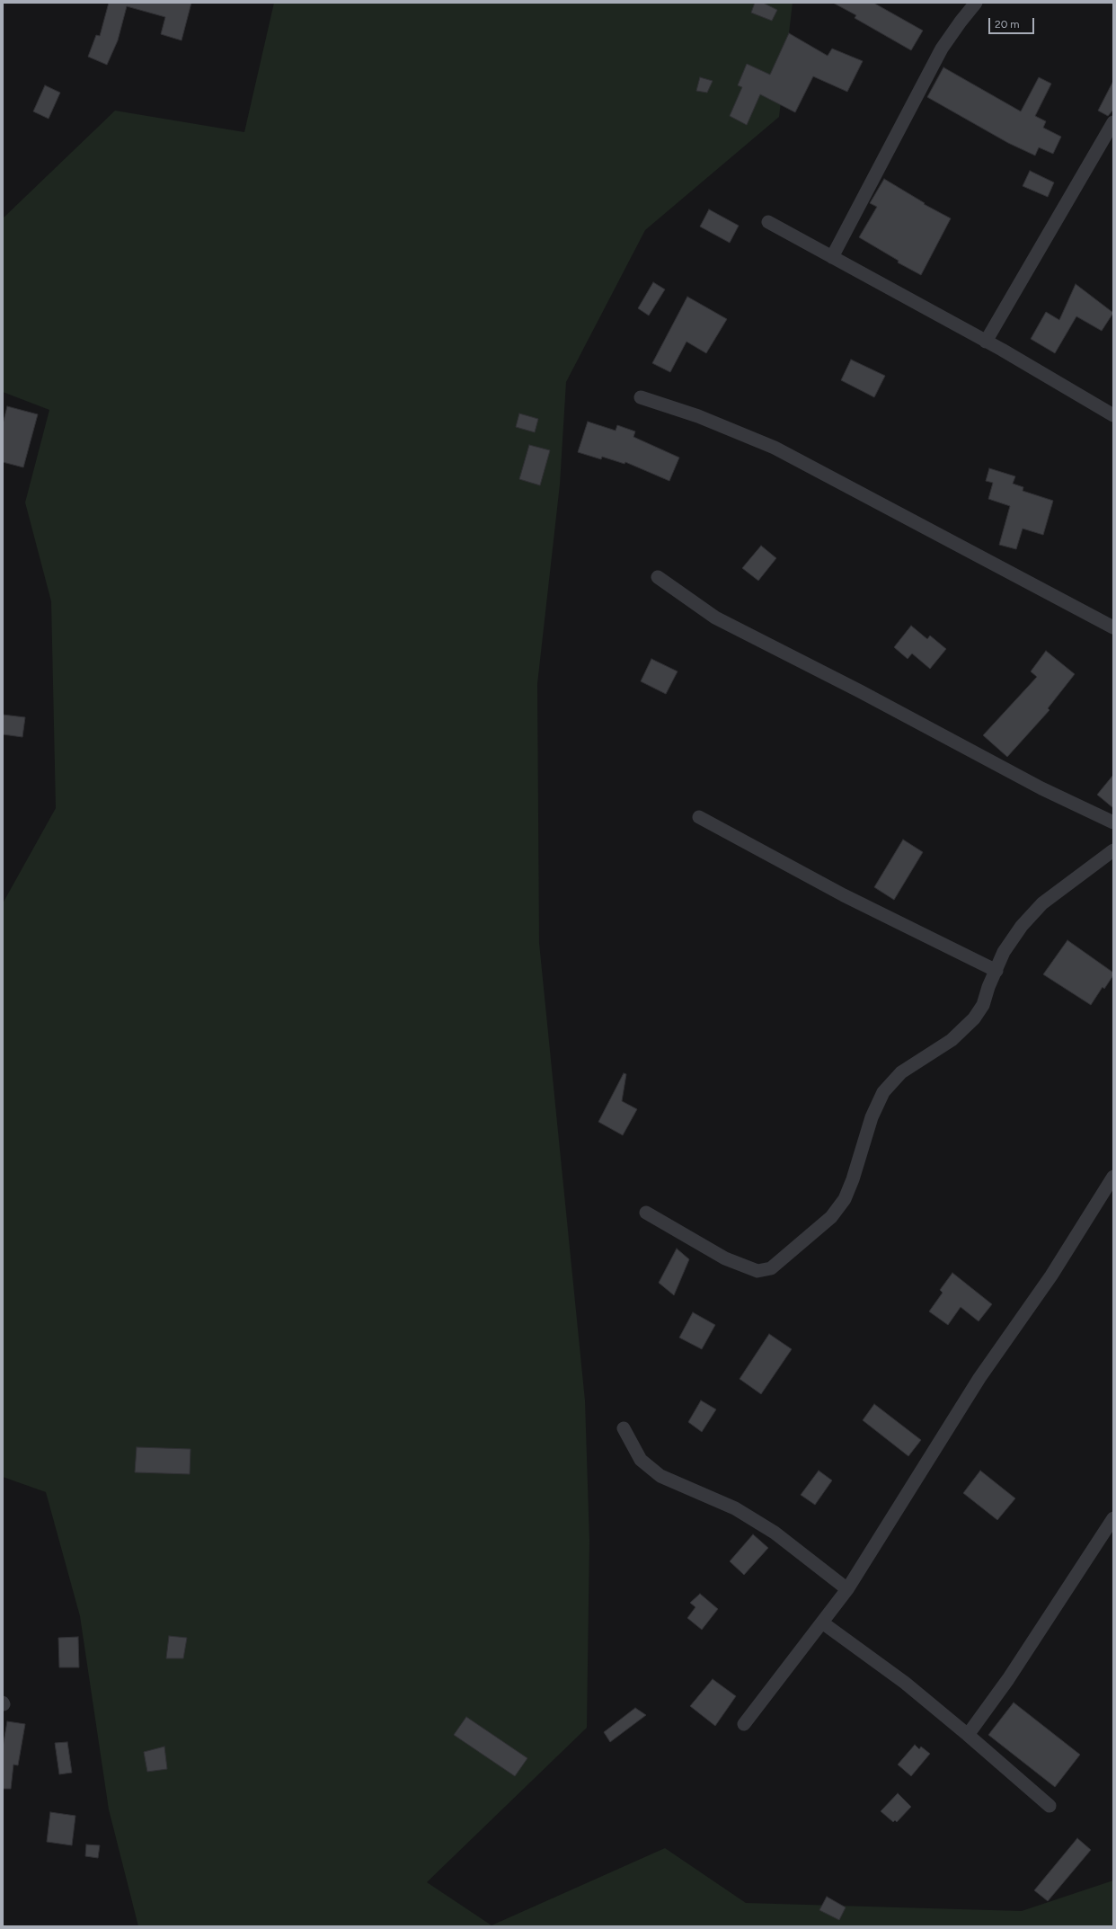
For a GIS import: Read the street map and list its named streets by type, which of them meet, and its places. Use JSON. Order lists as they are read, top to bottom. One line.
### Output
{"scale_bar":"20 m"}
